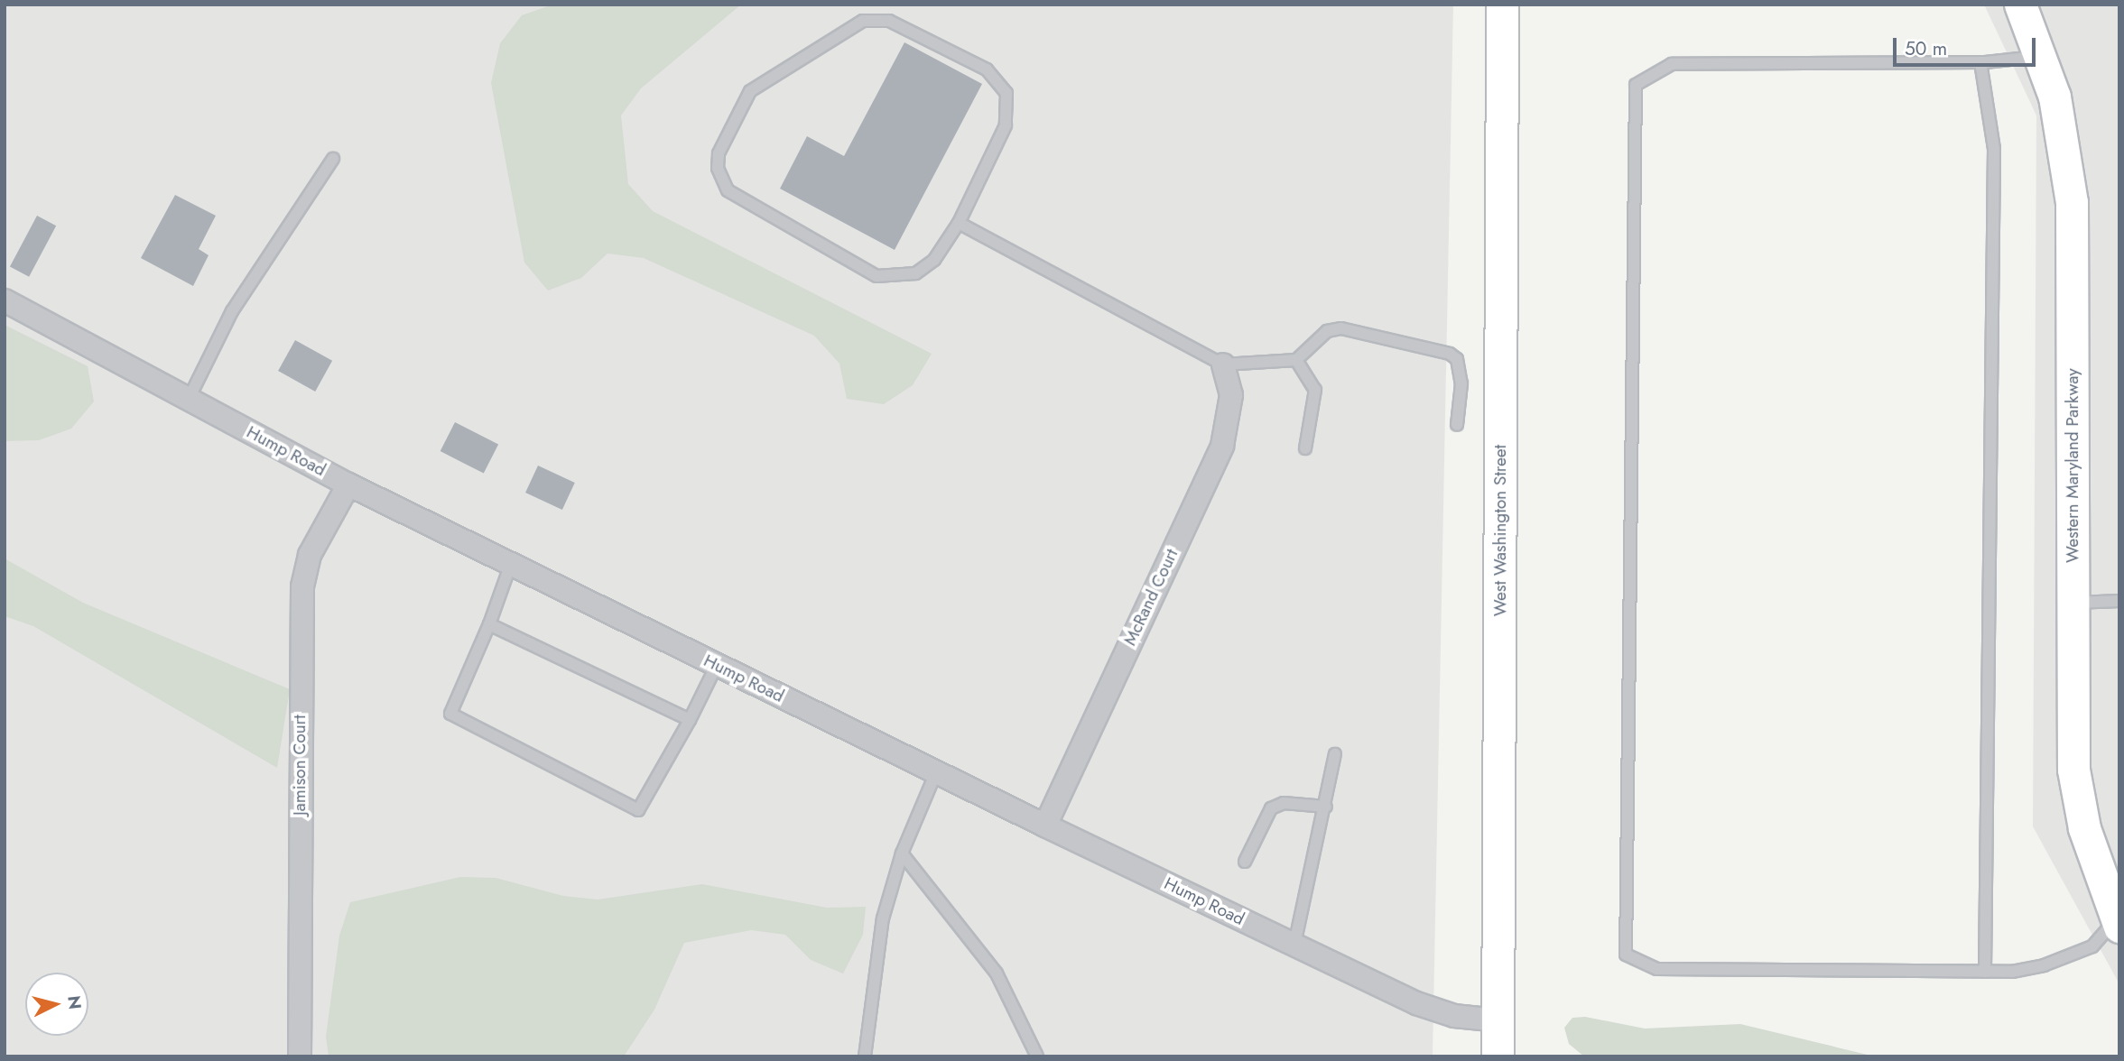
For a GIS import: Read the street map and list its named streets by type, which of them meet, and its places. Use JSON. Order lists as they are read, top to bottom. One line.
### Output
{"streets":{"street":["Hump Road","Western Maryland Parkway","West Washington Street","McRand Court","Jamison Court"]},"crossings":[["Hump Road","West Washington Street"],["Hump Road","McRand Court"],["Hump Road","Jamison Court"]],"scale_bar":"50 m","north":"right"}
